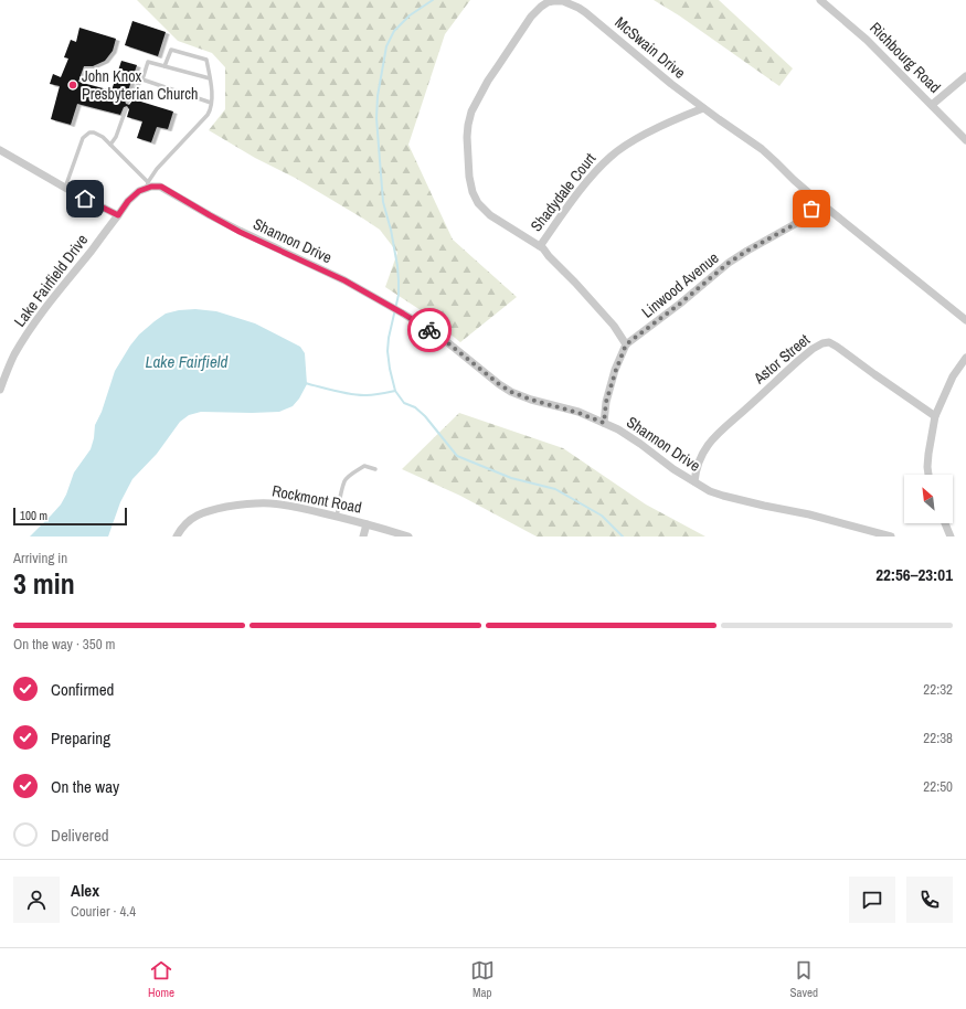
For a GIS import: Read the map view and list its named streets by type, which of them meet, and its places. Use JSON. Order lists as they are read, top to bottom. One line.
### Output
{"streets":{"street":["McSwain Drive","Richbourg Road","Shadydale Court","Shannon Drive","Lake Fairfield Drive","Linwood Avenue","Astor Street","Rockmont Road"]},"crossings":[["McSwain Drive","Shadydale Court"],["McSwain Drive","Linwood Avenue"],["Shannon Drive","Astor Street"]],"water":["Lake Fairfield"],"places":["John Knox Presbyterian Church"],"scale_bar":"100 m","north":"top left","page":{"scale":"100 m","heading":["3 min","Arriving in","22:56–23:01"],"panel":["Alex","Courier · 4.4"],"bar":"On the way · 350 m","list":[["Confirmed","22:32"],["Preparing","22:38"],["On the way","22:50"],"Delivered"],"tabs":["Home","Map","Saved"]}}
